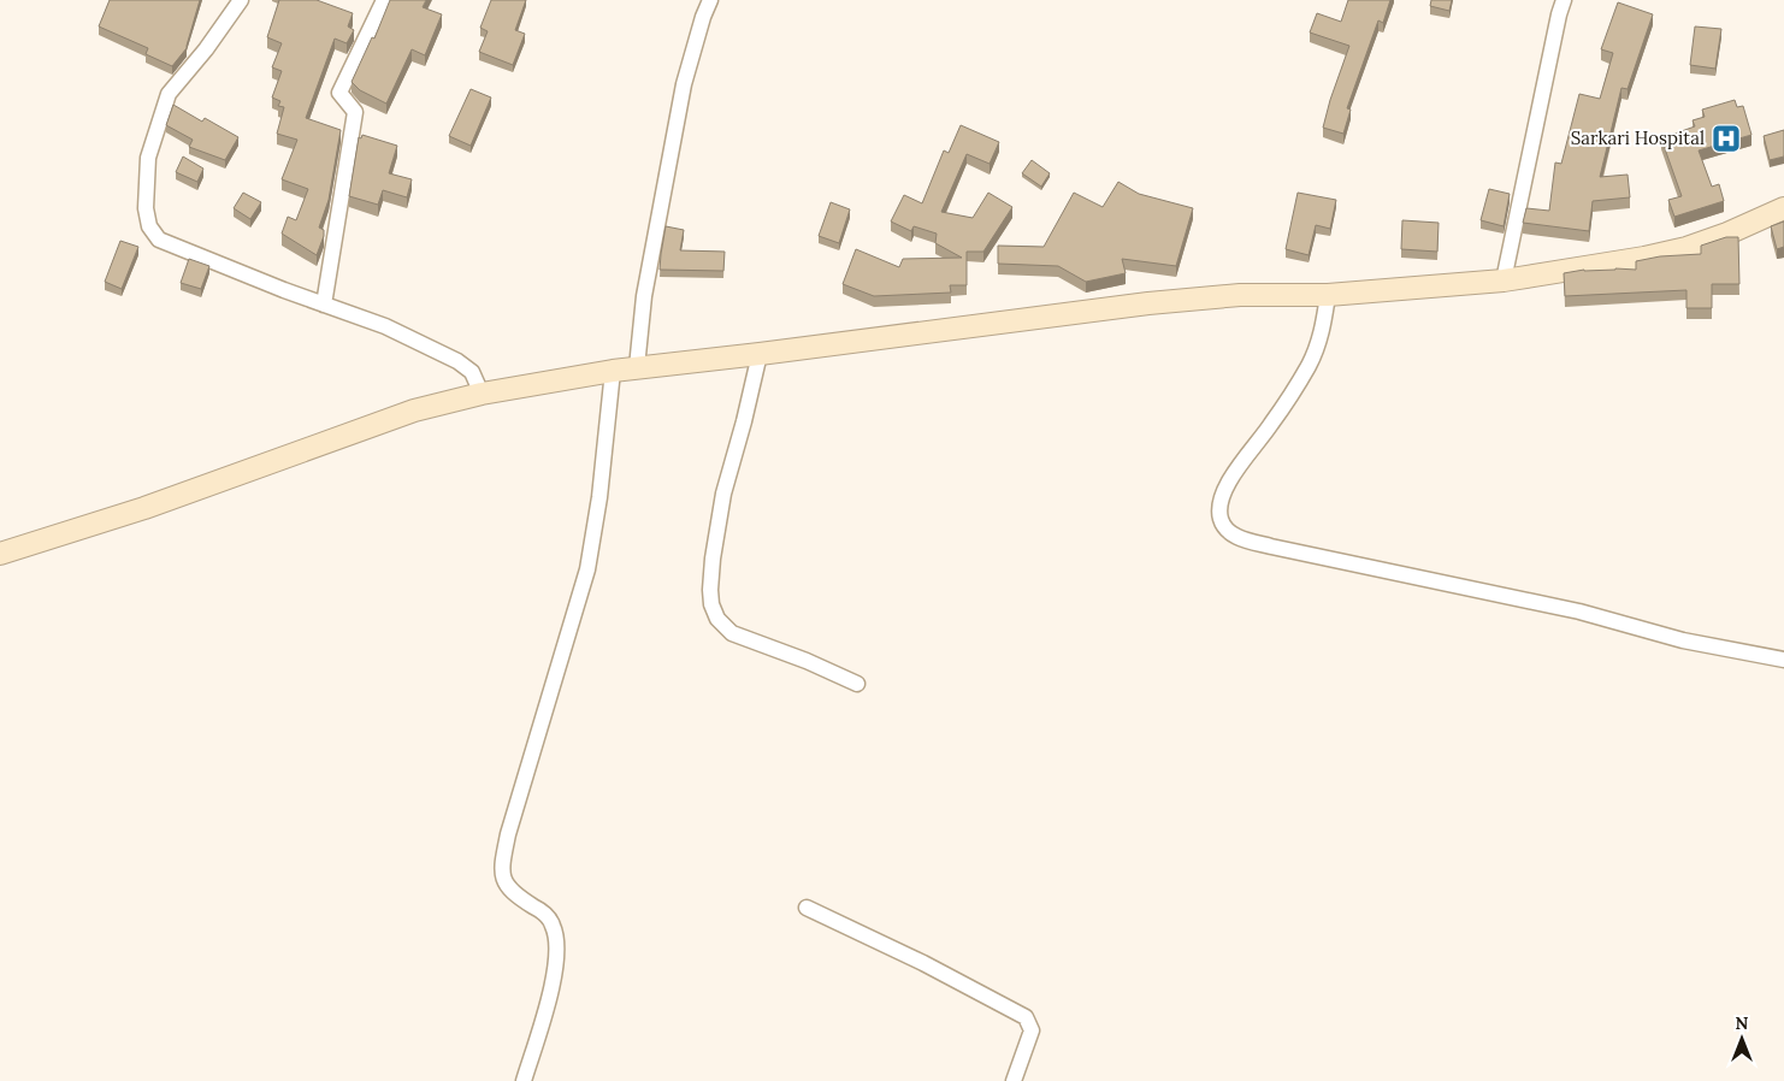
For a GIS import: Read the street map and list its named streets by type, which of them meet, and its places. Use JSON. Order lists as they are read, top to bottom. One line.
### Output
{"places":{"hospital":["Sarkari Hospital"]},"north":"top"}
